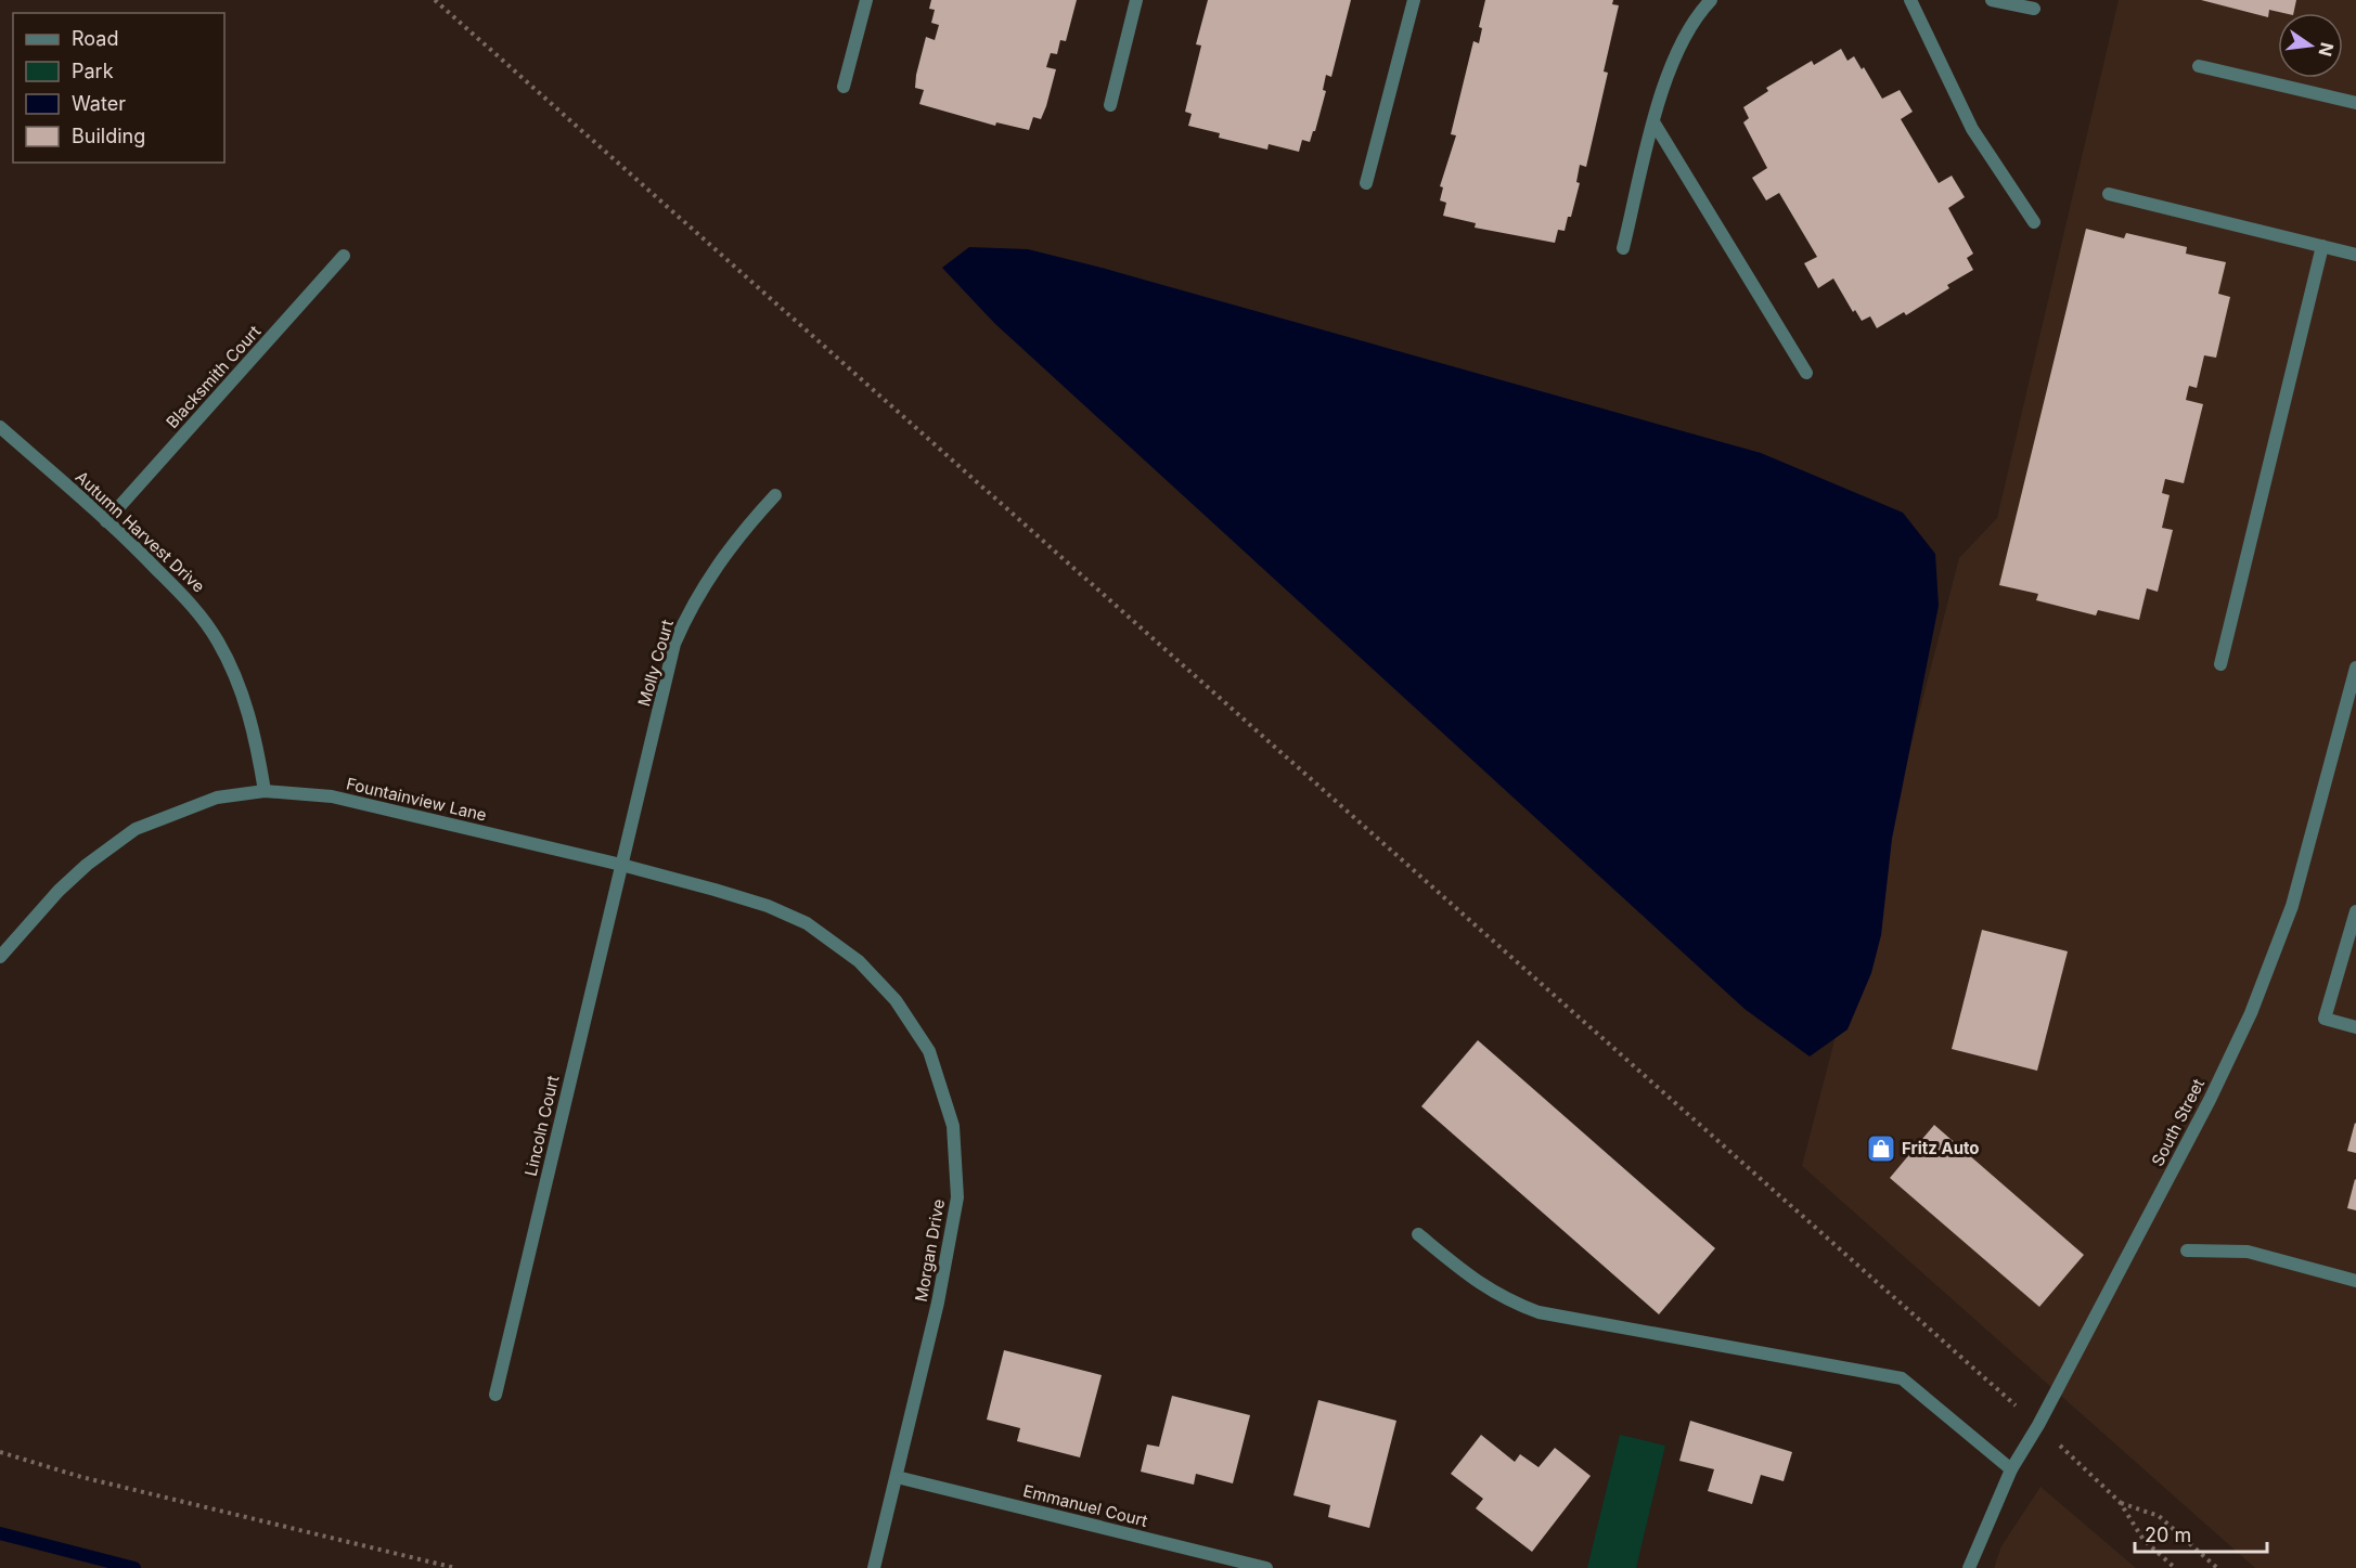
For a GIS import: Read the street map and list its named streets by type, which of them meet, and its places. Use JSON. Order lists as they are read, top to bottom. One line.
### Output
{"streets":{"street":["Blacksmith Court","Autumn Harvest Drive","Molly Court","Fountainview Lane","South Street","Lincoln Court","Morgan Drive","Emmanuel Court"]},"crossings":[["Blacksmith Court","Autumn Harvest Drive"],["Autumn Harvest Drive","Fountainview Lane"],["Molly Court","Fountainview Lane"],["Molly Court","Lincoln Court"],["Fountainview Lane","Lincoln Court"],["Fountainview Lane","Morgan Drive"],["Morgan Drive","Emmanuel Court"]],"places":{"shop":["Fritz Auto"]},"legend":["Road","Park","Water","Building"],"scale_bar":"20 m","north":"right"}
